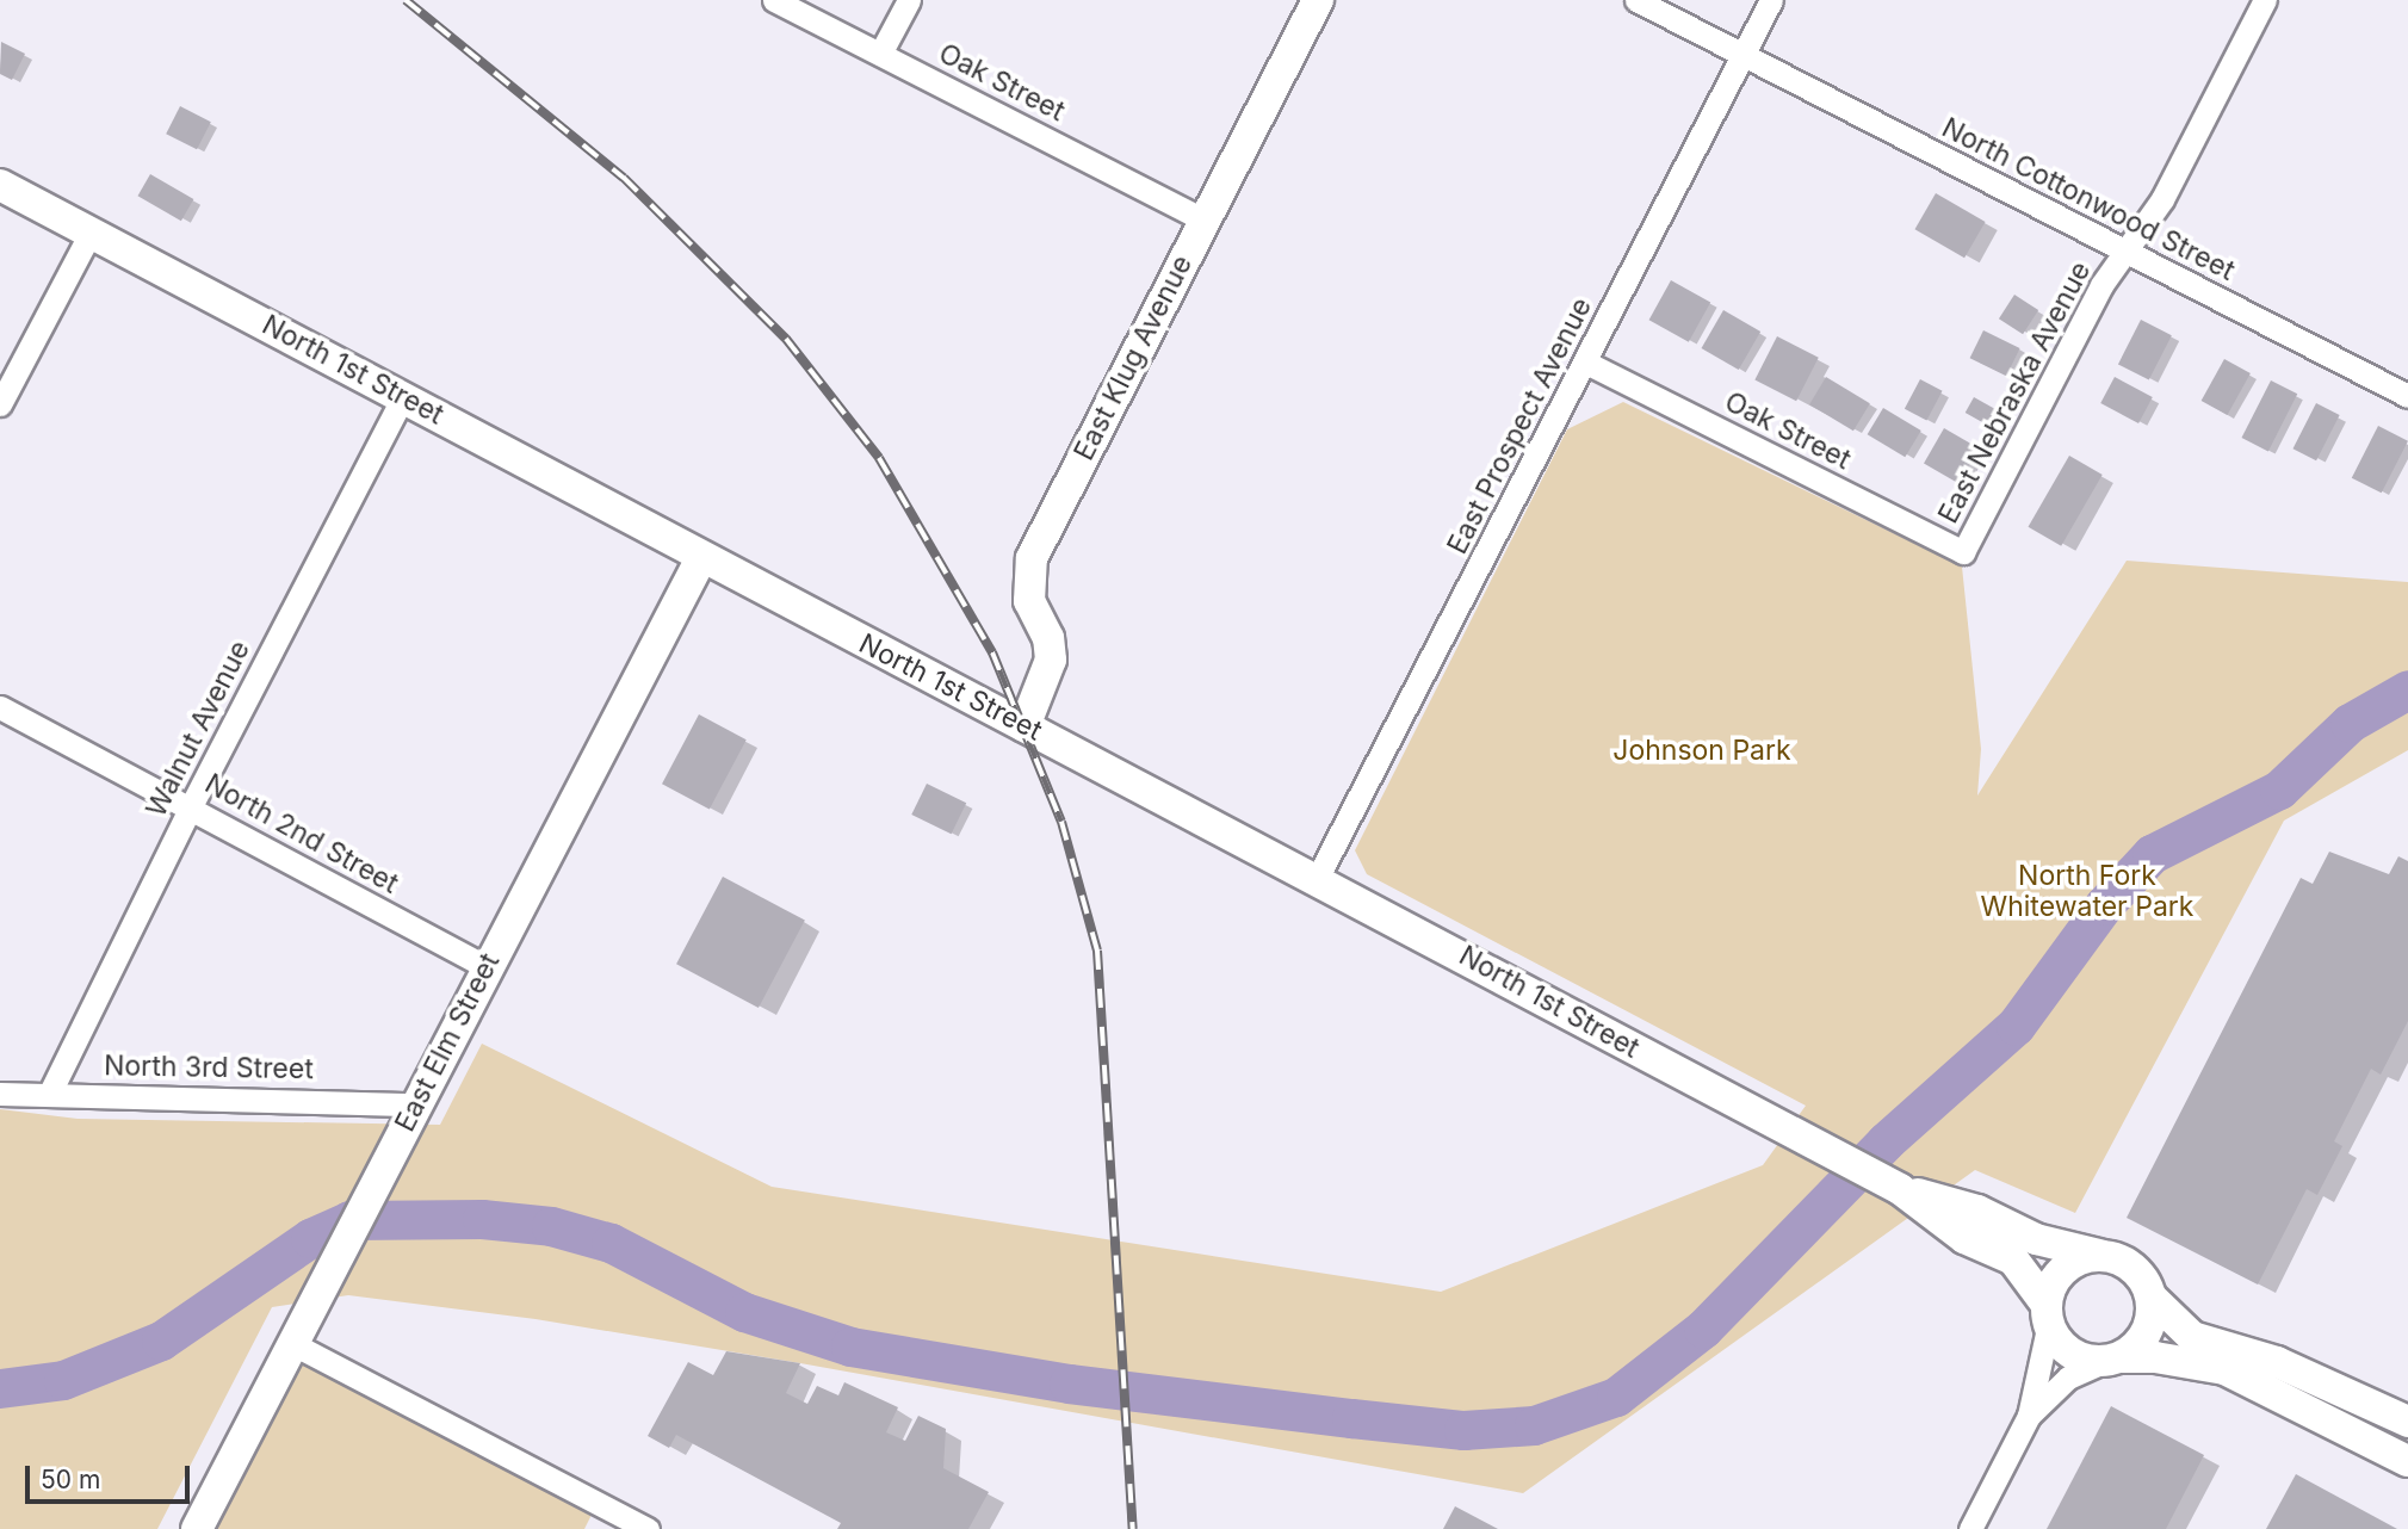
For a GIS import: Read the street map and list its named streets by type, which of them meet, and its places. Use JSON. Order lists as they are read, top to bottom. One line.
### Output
{"streets":{"main road":["East Klug Avenue","North 1st Street","East Elm Street"],"street":["Oak Street","North Cottonwood Street","East Nebraska Avenue","East Prospect Avenue","Walnut Avenue","North 2nd Street","North 3rd Street"]},"crossings":[["Oak Street","East Klug Avenue"],["Oak Street","East Nebraska Avenue"],["Oak Street","East Prospect Avenue"],["North Cottonwood Street","East Nebraska Avenue"],["North Cottonwood Street","East Prospect Avenue"],["East Klug Avenue","North 1st Street"],["North 1st Street","East Prospect Avenue"],["North 1st Street","Walnut Avenue"],["North 1st Street","East Elm Street"],["Walnut Avenue","North 2nd Street"],["Walnut Avenue","North 3rd Street"],["North 2nd Street","East Elm Street"],["East Elm Street","North 3rd Street"]],"parks":["Johnson Park","North Fork Whitewater Park"],"scale_bar":"50 m"}
